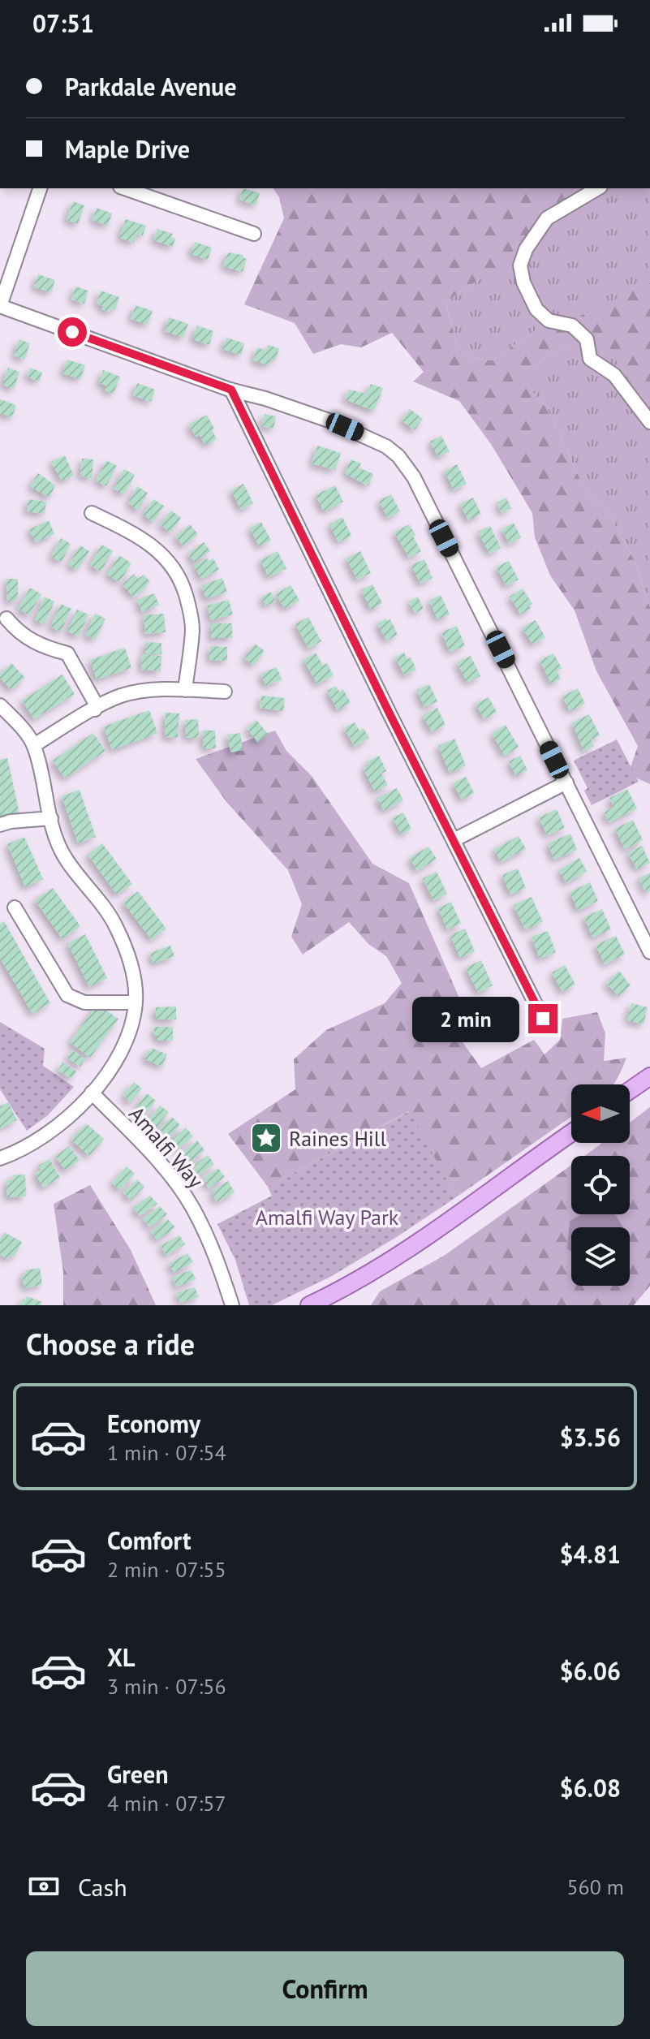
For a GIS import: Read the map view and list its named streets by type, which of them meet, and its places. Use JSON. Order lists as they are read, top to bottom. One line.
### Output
{"streets":{"street":["Amalfi Way"]},"parks":["Amalfi Way Park"],"places":{"place":["Raines Hill"]},"north":"left","page":{"status":"07:51","banner":["Parkdale Avenue","Maple Drive"],"bubble":"2 min","heading":"Choose a ride","list":[{"name":"Economy","note":"1 min · 07:54","value":"$3.56"},{"name":"Comfort","note":"2 min · 07:55","value":"$4.81"},{"name":"XL","note":"3 min · 07:56","value":"$6.06"},{"name":"Green","note":"4 min · 07:57","value":"$6.08"}],"pay":["Cash","560 m"],"buttons":"Confirm"}}
